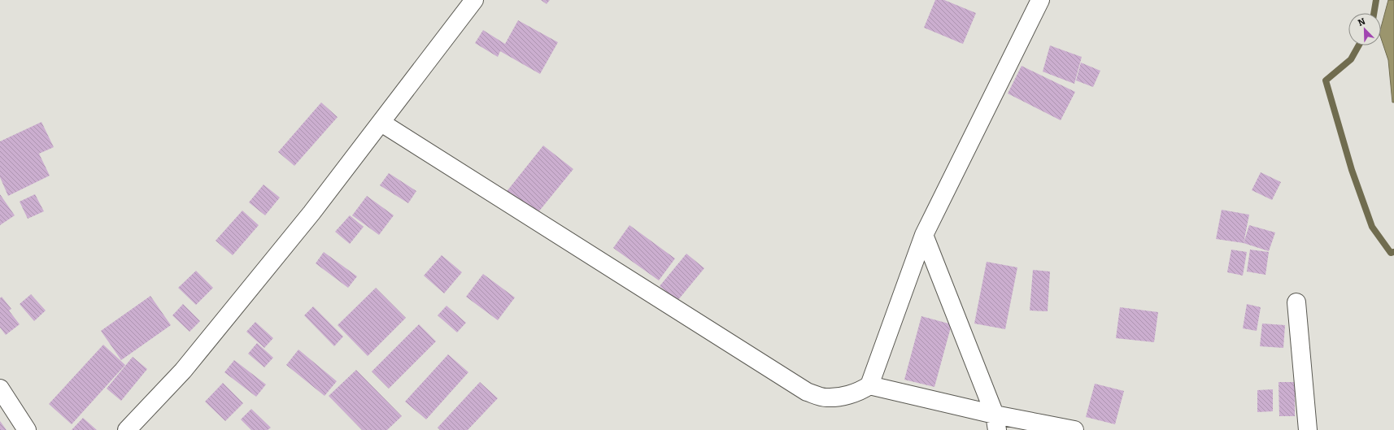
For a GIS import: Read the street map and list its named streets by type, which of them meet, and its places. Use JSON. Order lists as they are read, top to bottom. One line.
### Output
{"north":"top left"}
